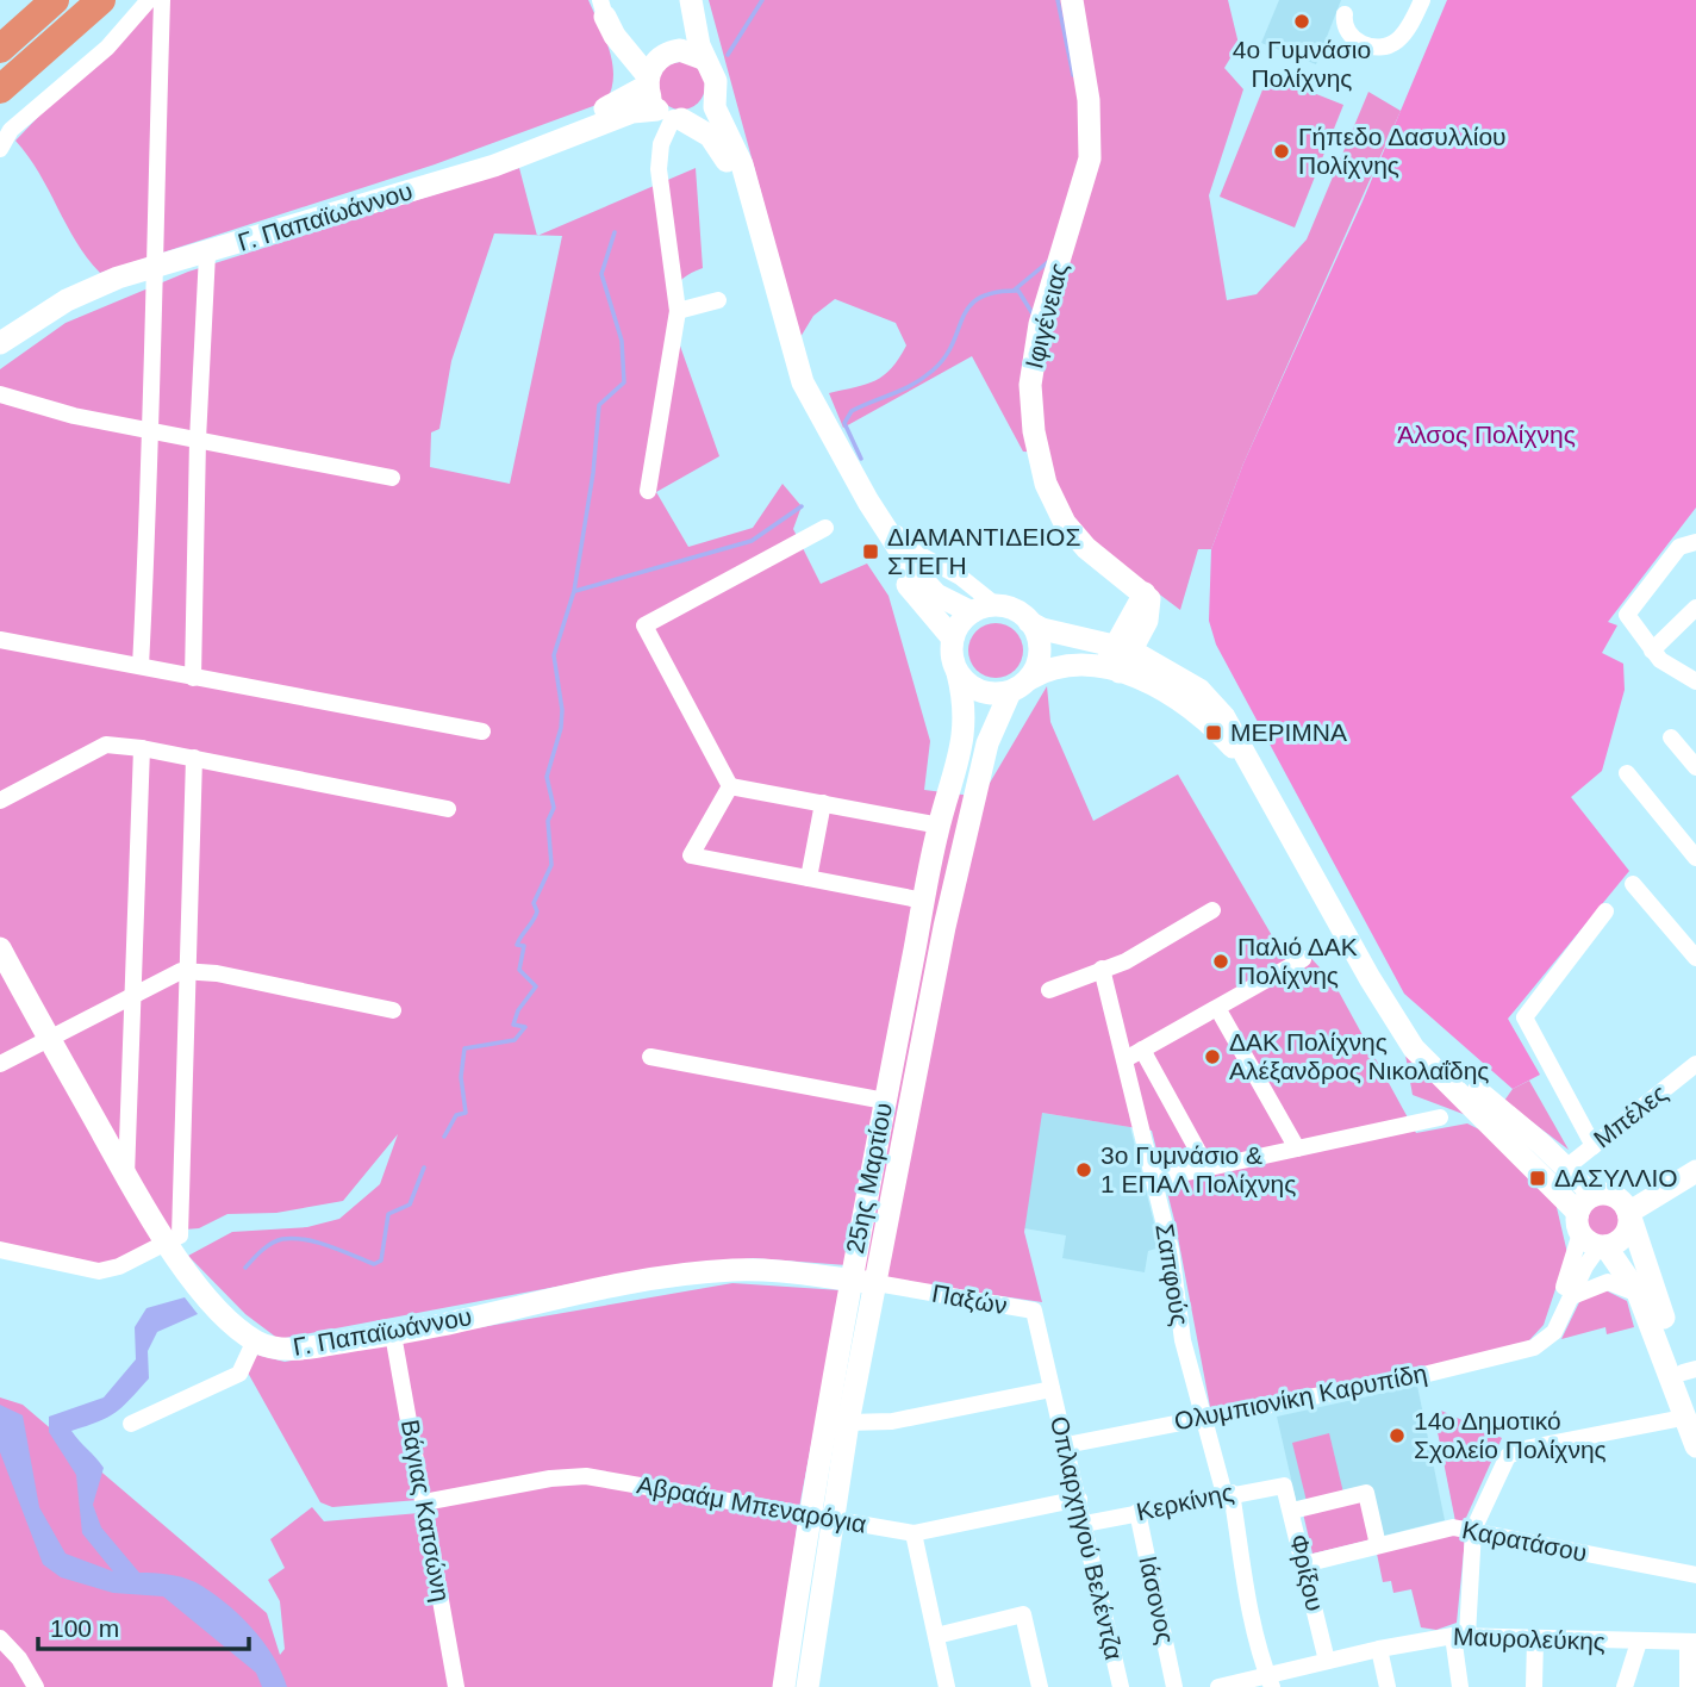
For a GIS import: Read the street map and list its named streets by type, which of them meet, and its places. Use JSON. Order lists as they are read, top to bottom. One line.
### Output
{"streets":{"street":["Γ. Παπαϊωάννου","Ιφιγένειας","Μπέλες","25ης Μαρτίου","Σαπφούς","Παξών","Ολυμπιονίκη Καρυπίδη","Κερκίνης","Αβραάμ Μπεναρόγια","Βάγιας Κατσώνη","Οπλαρχηγού Βελέντζα","Καρατάσου","Φρίξου","Ιάσoνος","Μαυρολεύκης"]},"crossings":[["Γ. Παπαϊωάννου","25ης Μαρτίου"],["Γ. Παπαϊωάννου","Παξών"],["Γ. Παπαϊωάννου","Βάγιας Κατσώνη"],["25ης Μαρτίου","Παξών"],["25ης Μαρτίου","Αβραάμ Μπεναρόγια"],["Σαπφούς","Ολυμπιονίκη Καρυπίδη"],["Σαπφούς","Κερκίνης"],["Σαπφούς","Μαυρολεύκης"],["Παξών","Οπλαρχηγού Βελέντζα"],["Ολυμπιονίκη Καρυπίδη","Οπλαρχηγού Βελέντζα"],["Κερκίνης","Οπλαρχηγού Βελέντζα"],["Κερκίνης","Φρίξου"],["Κερκίνης","Ιάσoνος"],["Αβραάμ Μπεναρόγια","Βάγιας Κατσώνη"],["Αβραάμ Μπεναρόγια","Οπλαρχηγού Βελέντζα"],["Καρατάσου","Φρίξου"],["Φρίξου","Μαυρολεύκης"]],"parks":["Άλσος Πολίχνης"],"places":{"other":["4ο Γυμνάσιο Πολίχνης","Γήπεδο Δασυλλίου Πολίχνης","Παλιό ΔΑΚ Πολίχνης","ΔΑΚ Πολίχνης Αλέξανδρος Νικολαΐδης","3ο Γυμνάσιο & 1 ΕΠΑΛ Πολίχνης","14ο Δημοτικό Σχολείο Πολίχνης"],"transit":["ΔΙΑΜΑΝΤΙΔΕΙΟΣ ΣΤΕΓΗ","ΜΕΡΙΜΝΑ","ΔΑΣΥΛΛΙΟ"]},"scale_bar":"100 m"}
